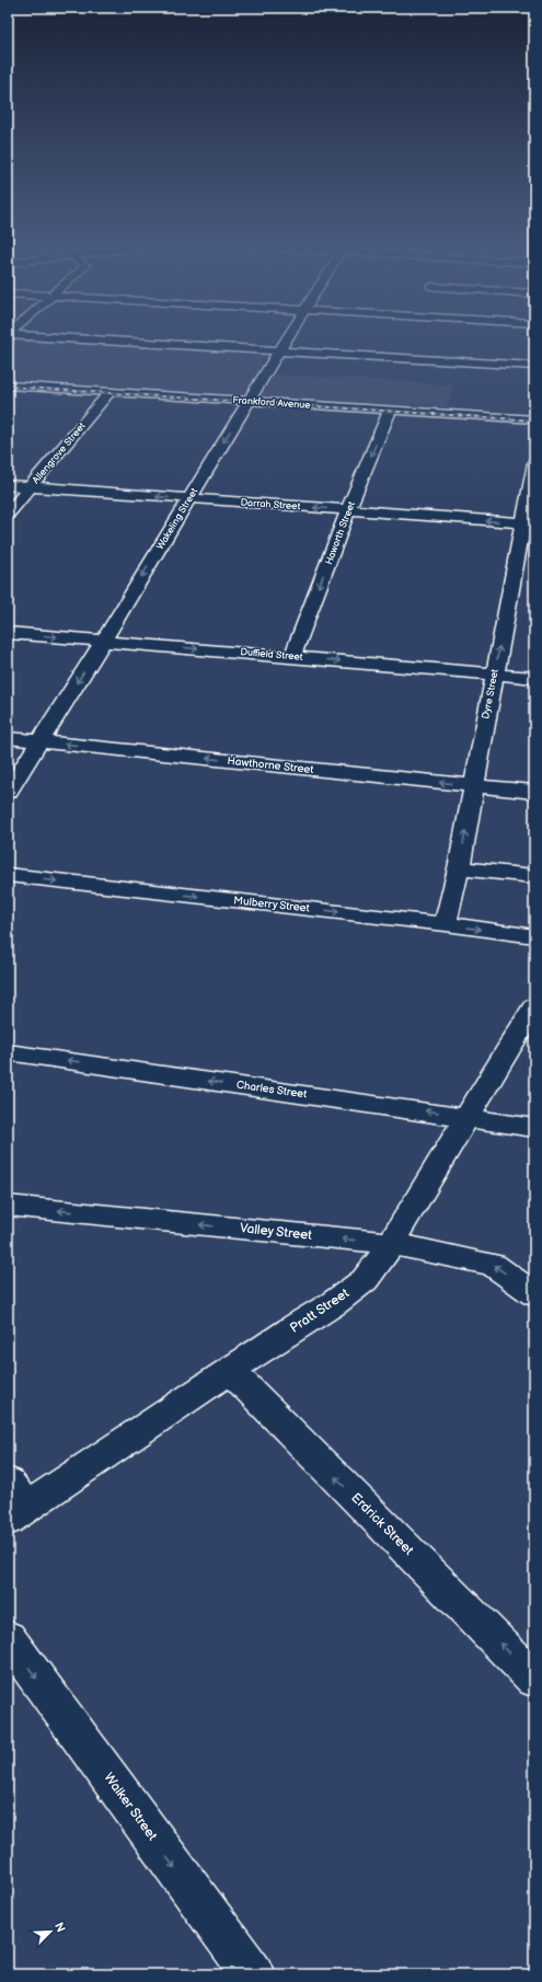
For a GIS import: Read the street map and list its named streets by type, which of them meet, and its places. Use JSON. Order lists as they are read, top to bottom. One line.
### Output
{"streets":{"street":["Frankford Avenue","Allengrove Street","Darrah Street","Wakeling Street","Haworth Street","Duffield Street","Dyre Street","Hawthorne Street","Mulberry Street","Charles Street","Valley Street","Pratt Street","Erdrick Street","Walker Street"]},"crossings":[["Frankford Avenue","Allengrove Street"],["Frankford Avenue","Wakeling Street"],["Frankford Avenue","Haworth Street"],["Allengrove Street","Darrah Street"],["Darrah Street","Wakeling Street"],["Darrah Street","Haworth Street"],["Darrah Street","Dyre Street"],["Wakeling Street","Duffield Street"],["Wakeling Street","Hawthorne Street"],["Haworth Street","Duffield Street"],["Duffield Street","Dyre Street"],["Dyre Street","Hawthorne Street"],["Dyre Street","Mulberry Street"],["Charles Street","Pratt Street"],["Valley Street","Pratt Street"],["Pratt Street","Erdrick Street"]],"one_way":["Wakeling Street","Haworth Street","Duffield Street","Dyre Street","Hawthorne Street","Mulberry Street","Charles Street","Valley Street","Erdrick Street","Walker Street"],"north":"top right"}
